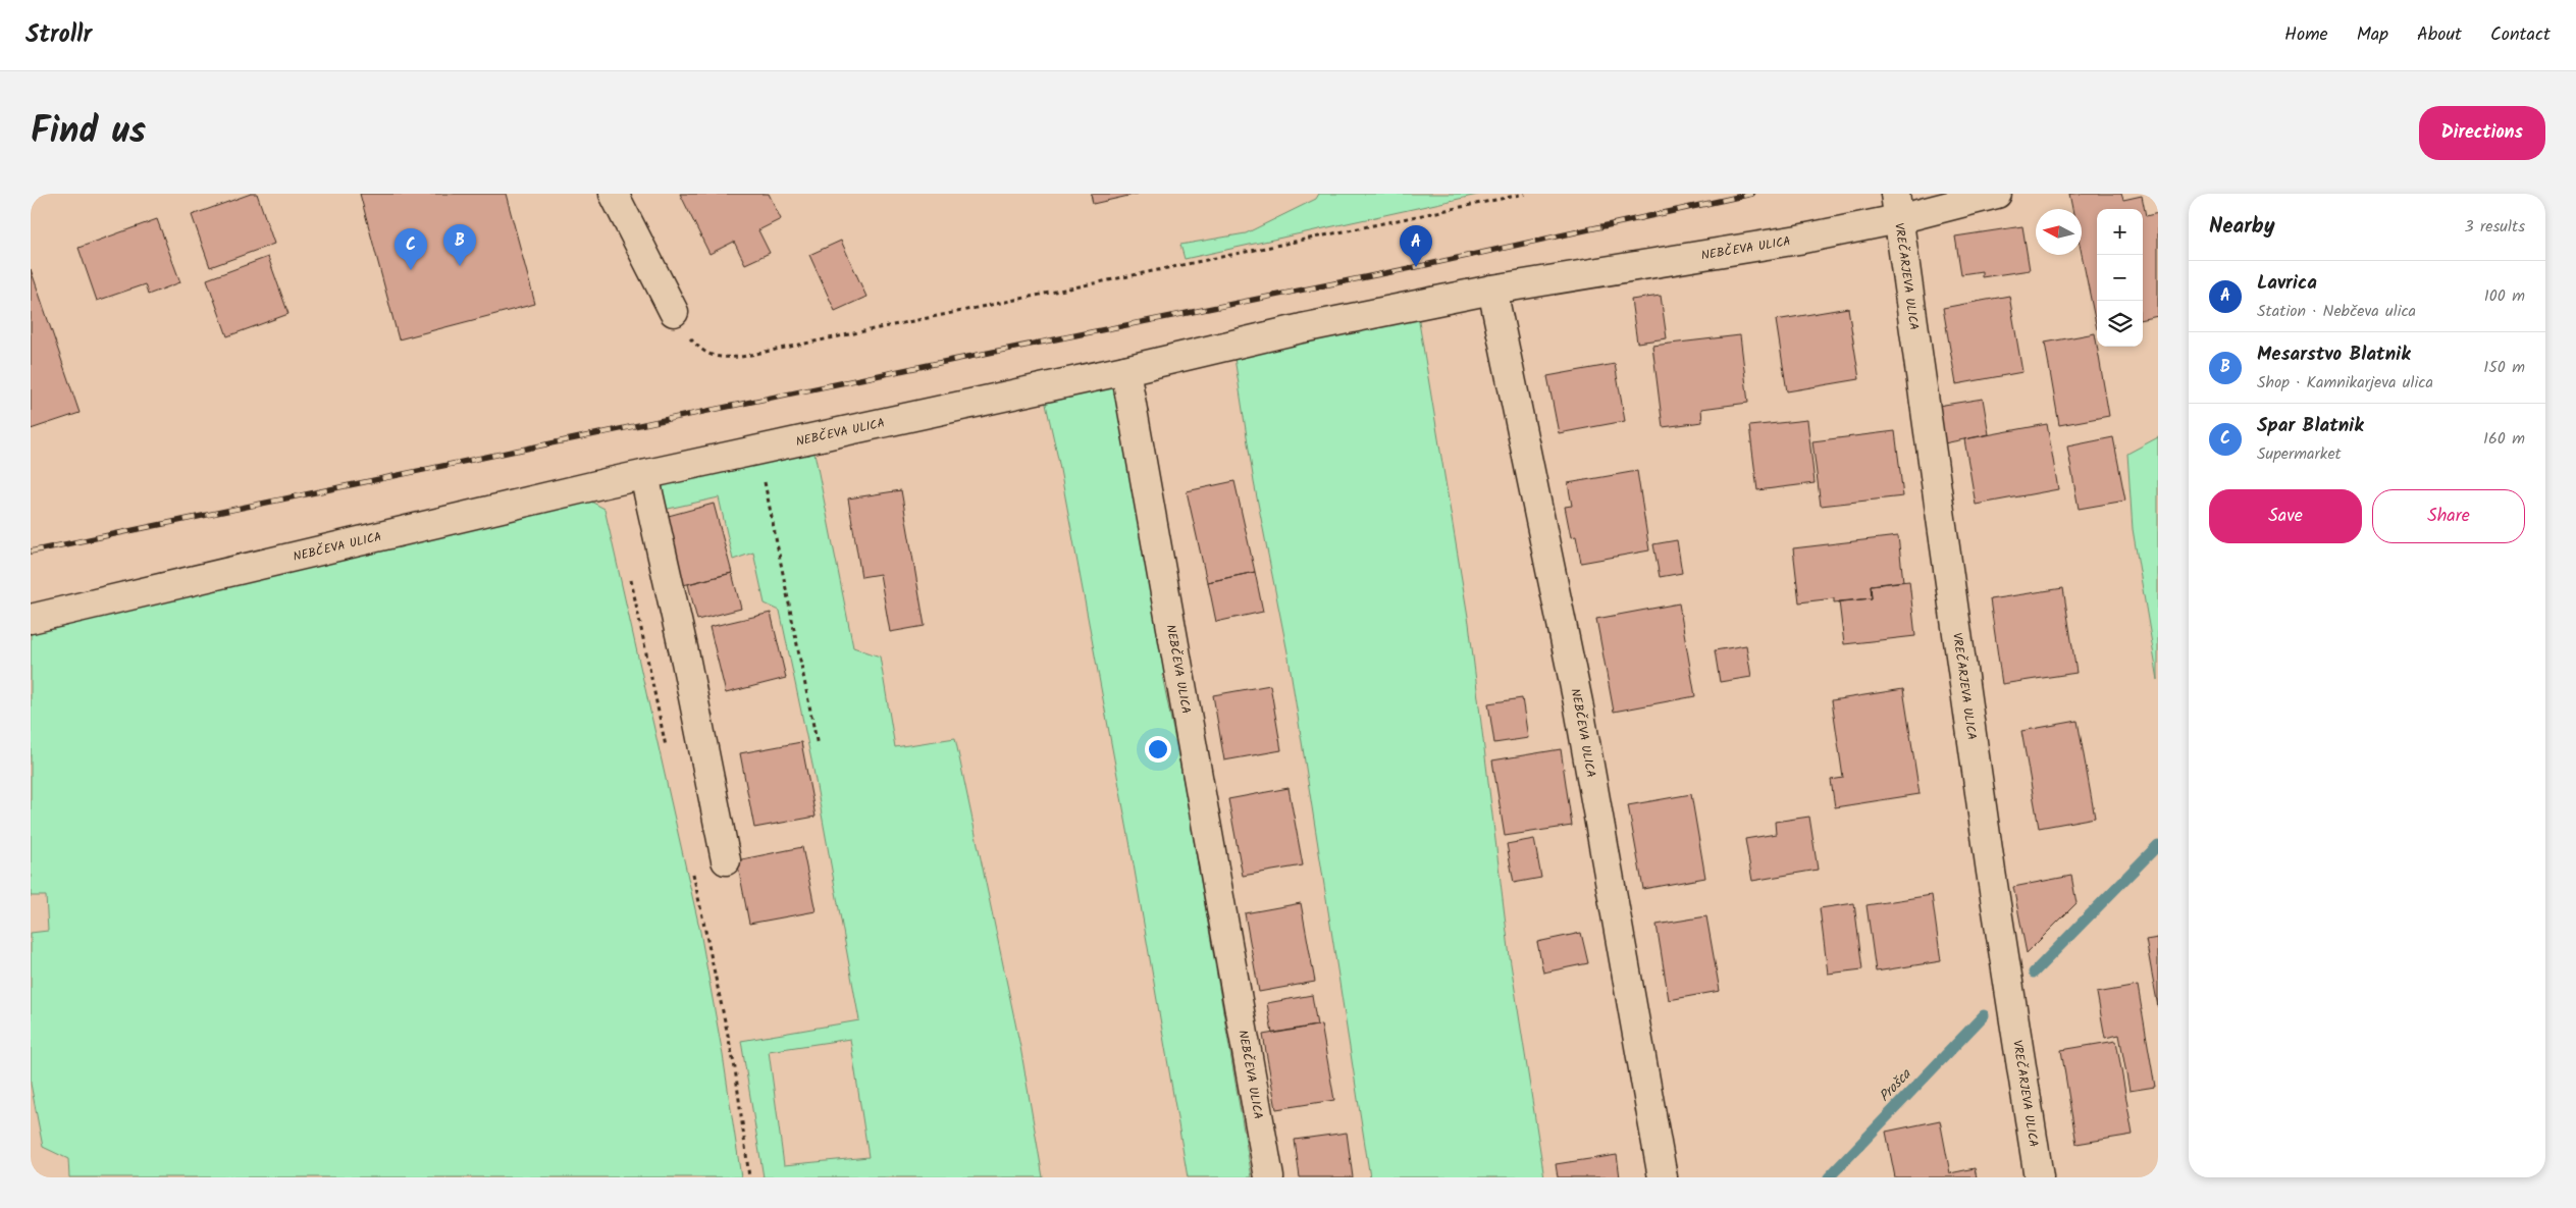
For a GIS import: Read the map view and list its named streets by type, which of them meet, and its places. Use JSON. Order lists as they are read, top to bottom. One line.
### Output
{"streets":{"street":["NEBČEVA ULICA","VREČARJEVA ULICA"]},"crossings":[["NEBČEVA ULICA","VREČARJEVA ULICA"]],"water":["Prošca"],"north":"left","page":{"header":"Strollr","nav":["Home","Map","About","Contact"],"title":"Find us","buttons":["Directions",["Save","Share"]],"heading":["Nearby","3 results"],"map_buttons":["+","−"],"pins":["B","A","C"],"list":[{"mark":"A","name":"Lavrica","note":"Station · Nebčeva ulica","value":"100 m"},{"mark":"B","name":"Mesarstvo Blatnik","note":"Shop · Kamnikarjeva ulica","value":"150 m"},{"mark":"C","name":"Spar Blatnik","note":"Supermarket","value":"160 m"}]}}
